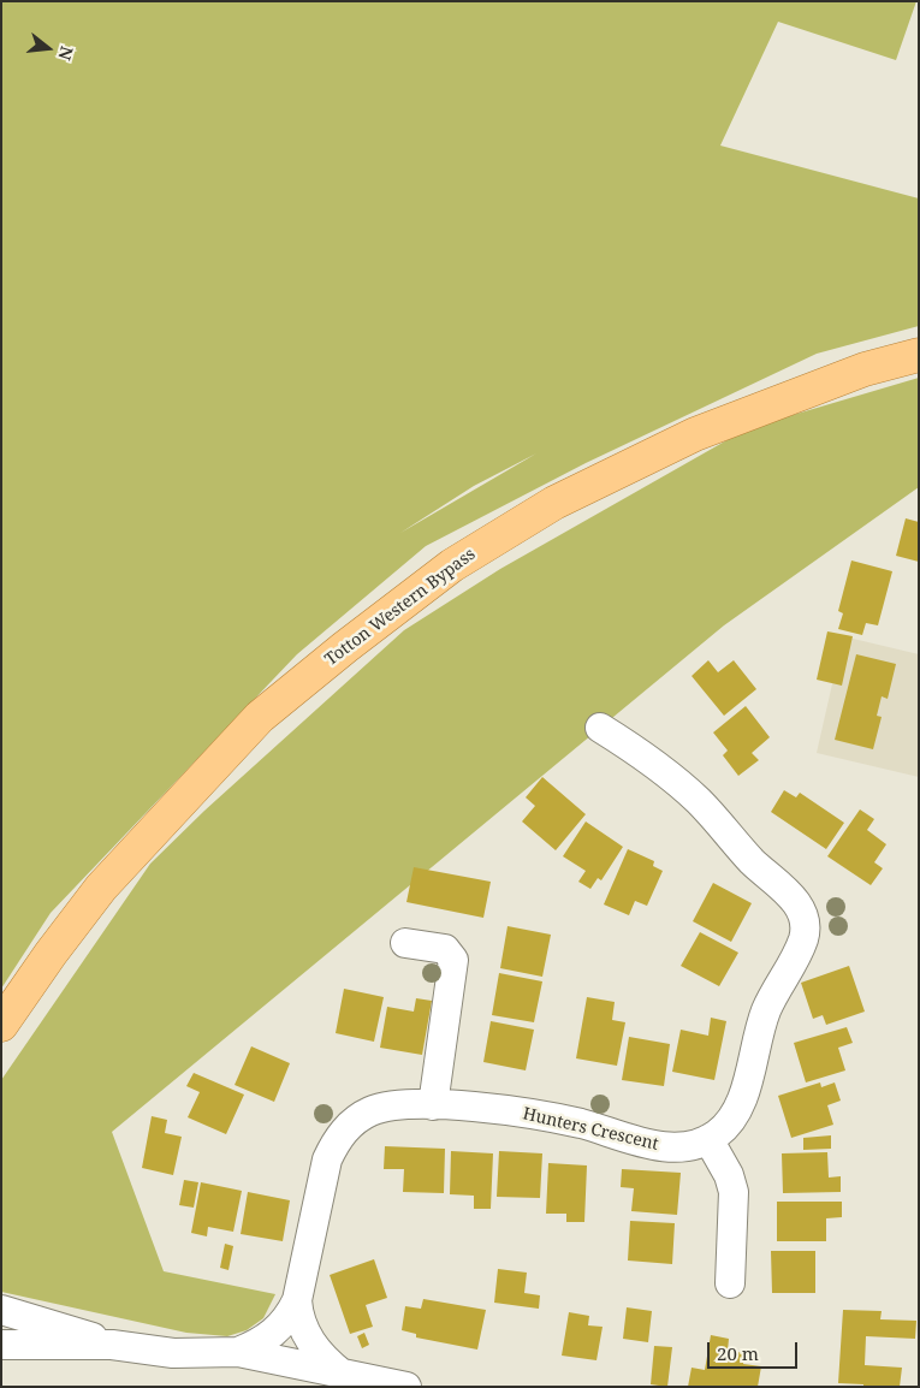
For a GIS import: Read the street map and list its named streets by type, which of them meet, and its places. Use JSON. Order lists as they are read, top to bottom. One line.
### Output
{"streets":{"main road":["Totton Western Bypass"],"street":["Hunters Crescent"]},"scale_bar":"20 m","north":"right"}
